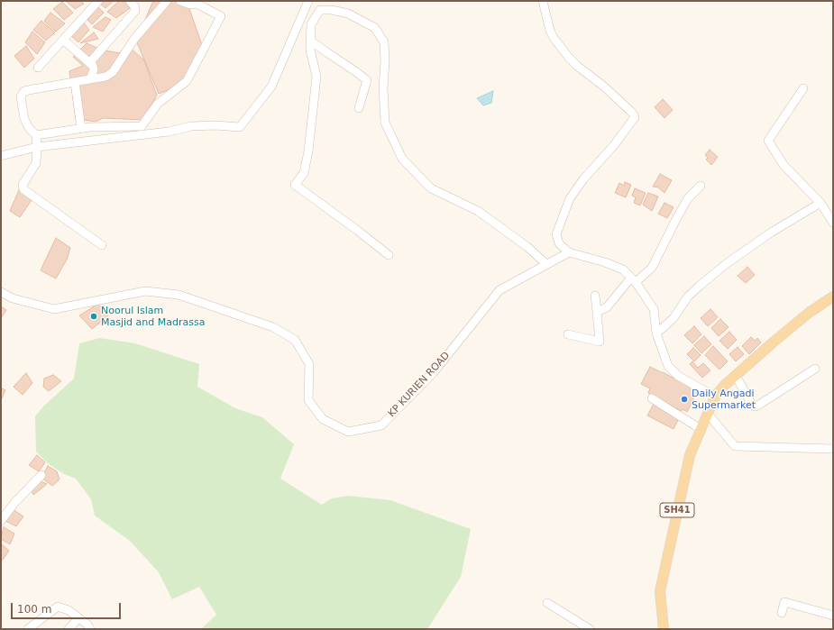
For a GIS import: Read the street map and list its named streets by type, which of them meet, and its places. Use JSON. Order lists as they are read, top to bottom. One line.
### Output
{"streets":{"main road":["SH41"],"street":["KP KURIEN ROAD"]},"places":["Noorul Islam Masjid and Madrassa","Daily Angadi Supermarket"],"scale_bar":"100 m"}
